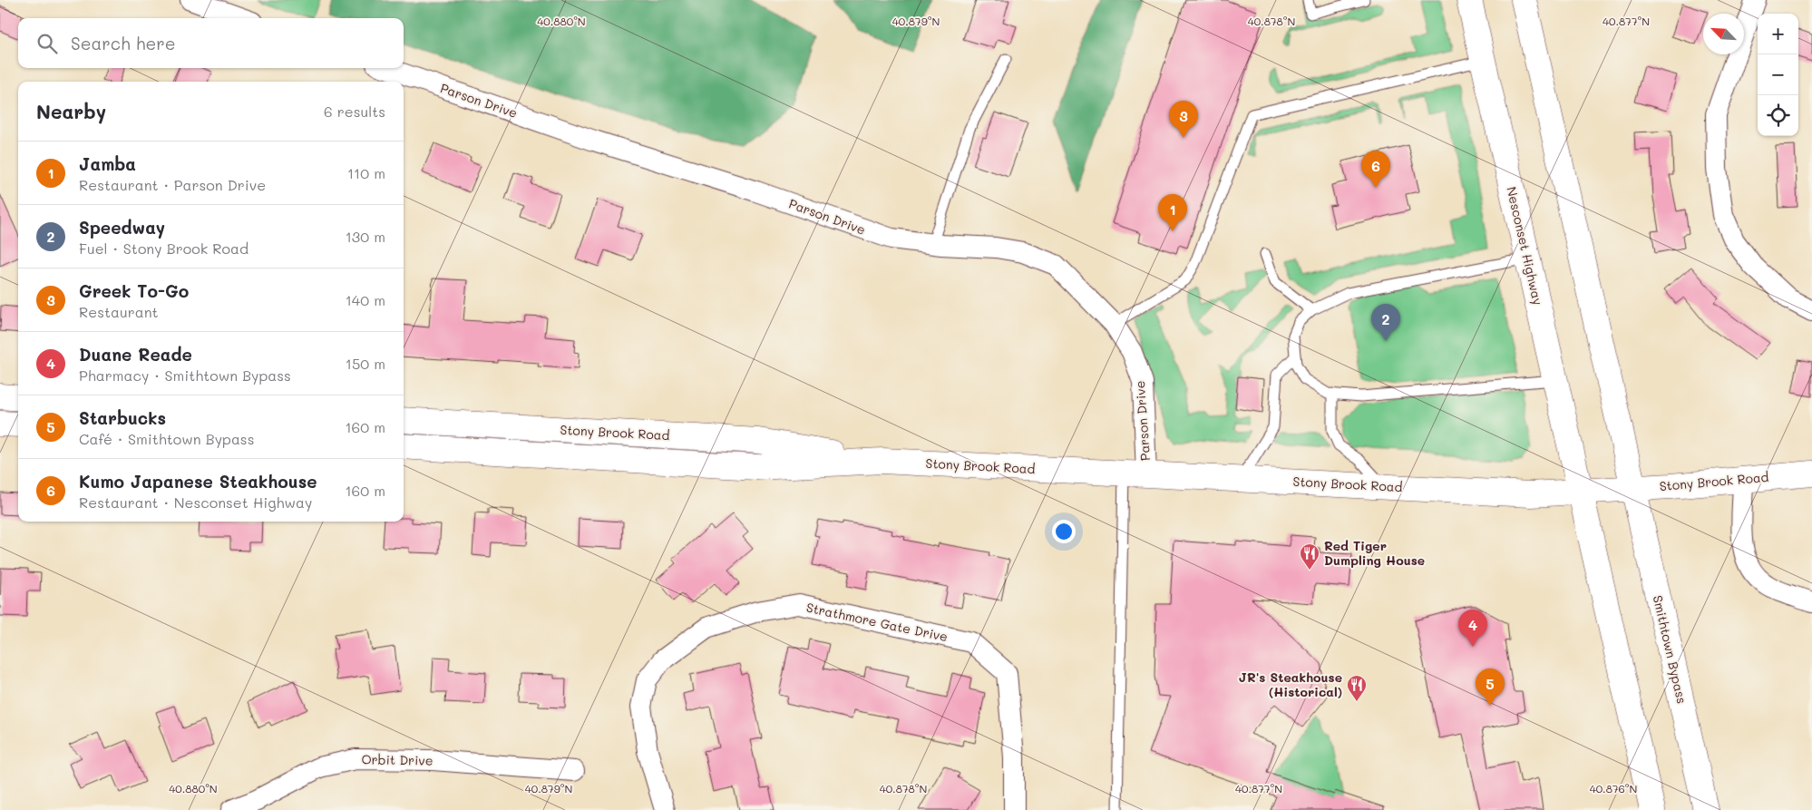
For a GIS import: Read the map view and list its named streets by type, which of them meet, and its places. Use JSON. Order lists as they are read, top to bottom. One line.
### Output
{"streets":{"main road":["Nesconset Highway","Stony Brook Road","Smithtown Bypass"],"street":["Parson Drive","Strathmore Gate Drive","Orbit Drive"]},"crossings":[["Parson Drive","Stony Brook Road"],["Nesconset Highway","Stony Brook Road"],["Stony Brook Road","Smithtown Bypass"]],"places":{"restaurant":["Red Tiger Dumpling House","JR's Steakhouse (Historical)"]},"north":"top left","page":{"map_buttons":["+","−"],"search":"Search here","heading":["Nearby","6 results"],"pins":["3","6","1","2","4","5"],"list":[{"mark":"1","name":"Jamba","note":"Restaurant · Parson Drive","value":"110 m"},{"mark":"2","name":"Speedway","note":"Fuel · Stony Brook Road","value":"130 m"},{"mark":"3","name":"Greek To-Go","note":"Restaurant","value":"140 m"},{"mark":"4","name":"Duane Reade","note":"Pharmacy · Smithtown Bypass","value":"150 m"},{"mark":"5","name":"Starbucks","note":"Café · Smithtown Bypass","value":"160 m"},{"mark":"6","name":"Kumo Japanese Steakhouse","note":"Restaurant · Nesconset Highway","value":"160 m"}]},"coordinates":["40.880°N","40.879°N","40.878°N","40.877°N","40.876°N"]}
